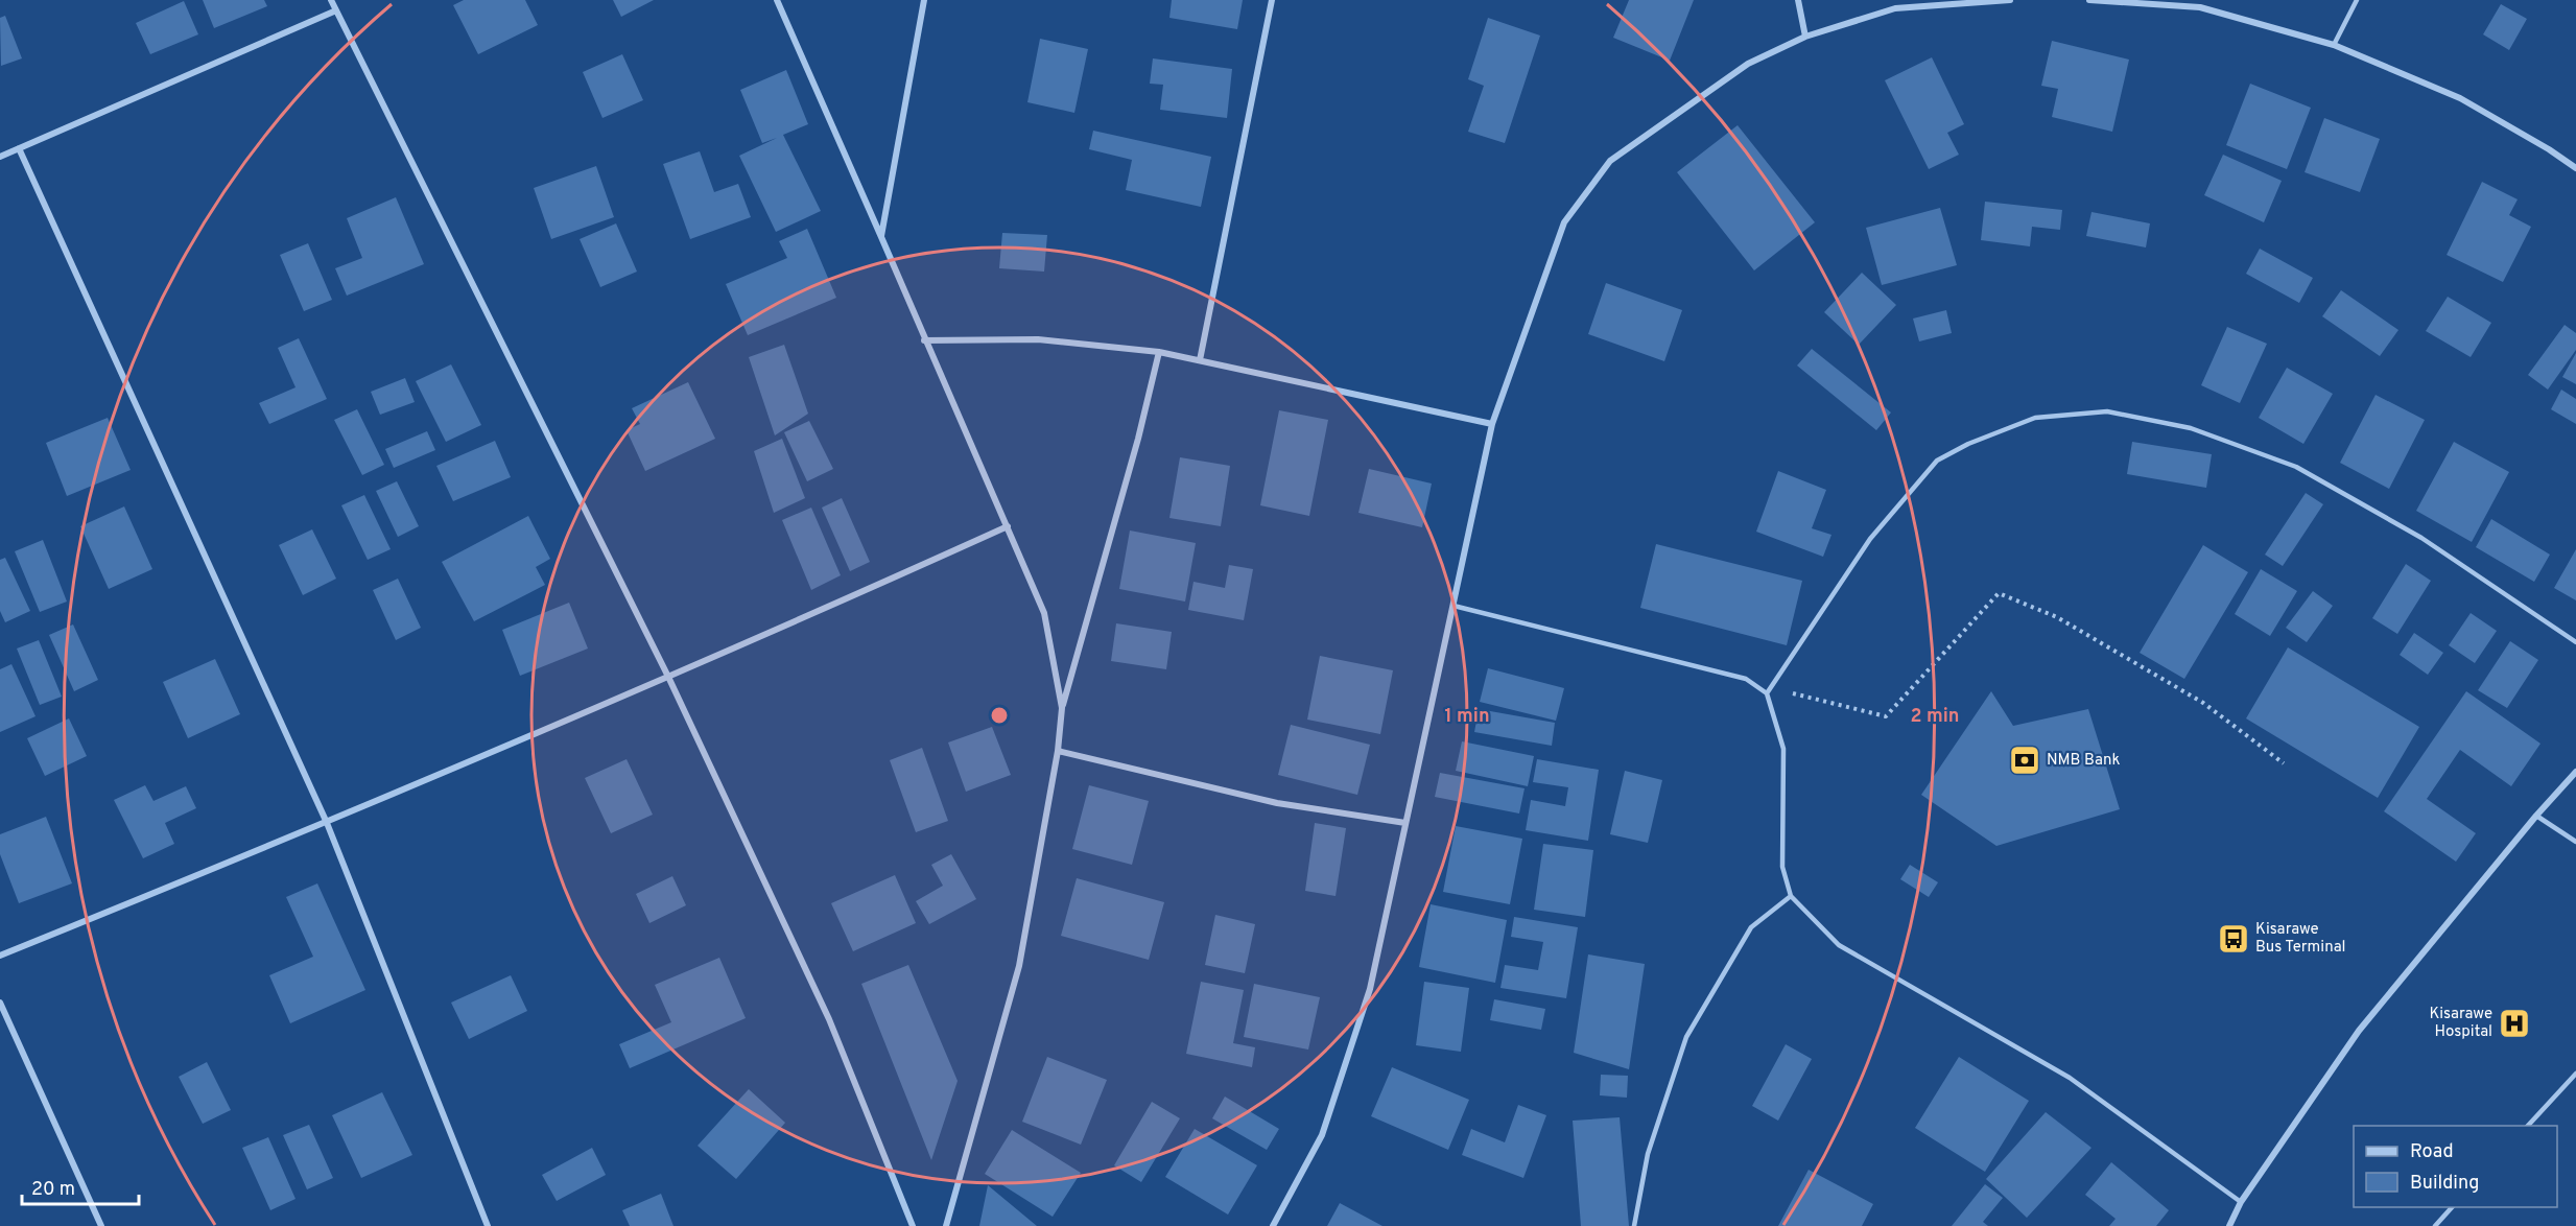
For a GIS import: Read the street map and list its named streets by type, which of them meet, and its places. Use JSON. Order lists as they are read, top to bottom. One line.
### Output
{"places":{"bank":["NMB Bank"],"bus stop":["Kisarawe Bus Terminal"],"hospital":["Kisarawe Hospital"]},"legend":["Road","Building"],"scale_bar":"20 m","rings":["1 min","2 min"]}
